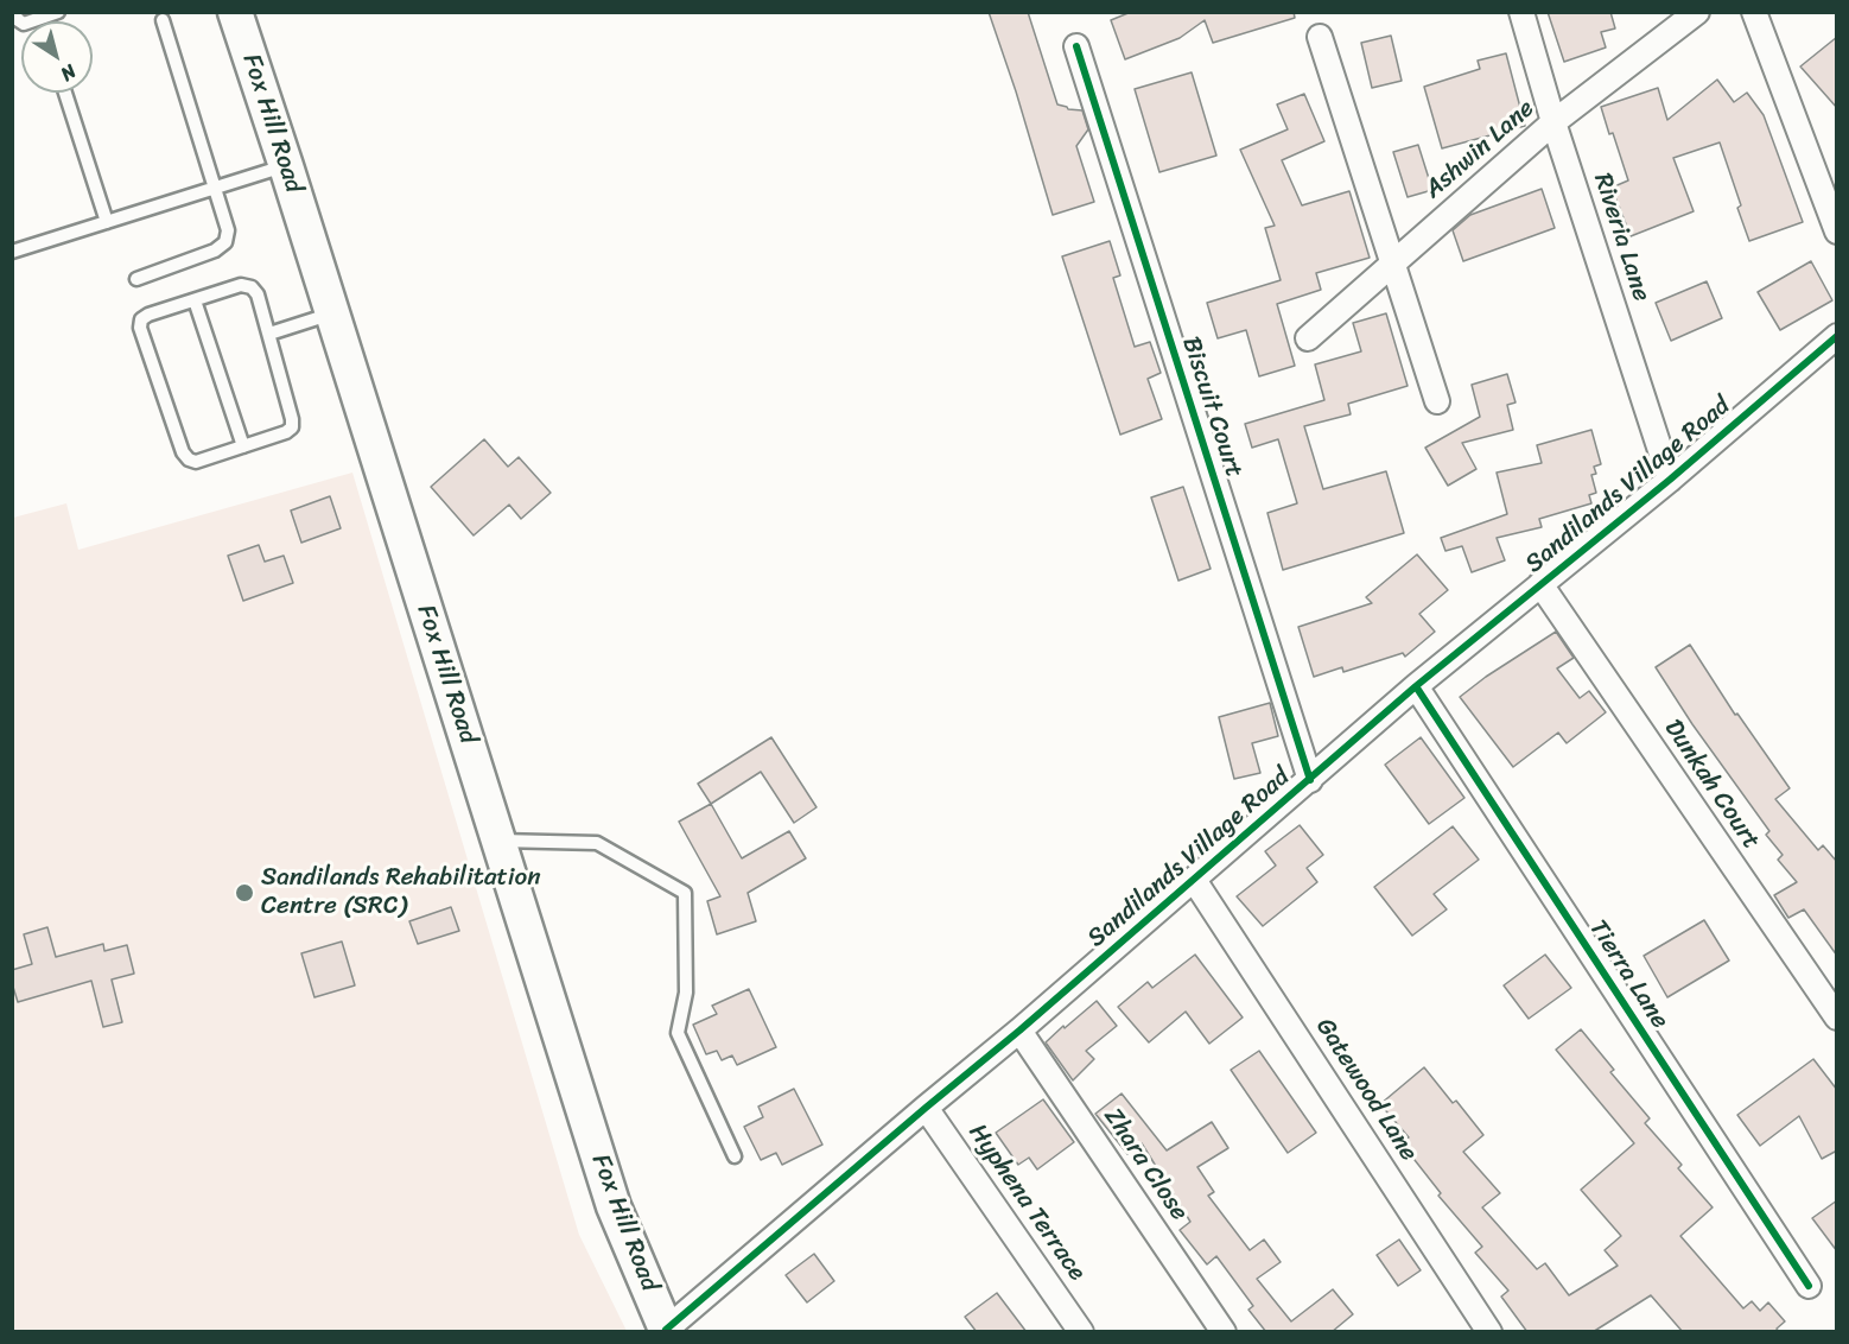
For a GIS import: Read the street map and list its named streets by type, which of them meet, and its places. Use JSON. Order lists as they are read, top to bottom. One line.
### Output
{"streets":{"main road":["Fox Hill Road"],"street":["Ashwin Lane","Riveria Lane","Biscuit Court","Sandilands Village Road","Dunkah Court","Tierra Lane","Gatewood Lane","Zhara Close","Hyphena Terrace"]},"crossings":[["Fox Hill Road","Sandilands Village Road"],["Ashwin Lane","Riveria Lane"],["Riveria Lane","Sandilands Village Road"],["Biscuit Court","Sandilands Village Road"],["Sandilands Village Road","Dunkah Court"],["Sandilands Village Road","Tierra Lane"],["Sandilands Village Road","Gatewood Lane"],["Sandilands Village Road","Zhara Close"],["Sandilands Village Road","Hyphena Terrace"]],"places":["Sandilands Rehabilitation Centre (SRC)"],"north":"bottom right"}
